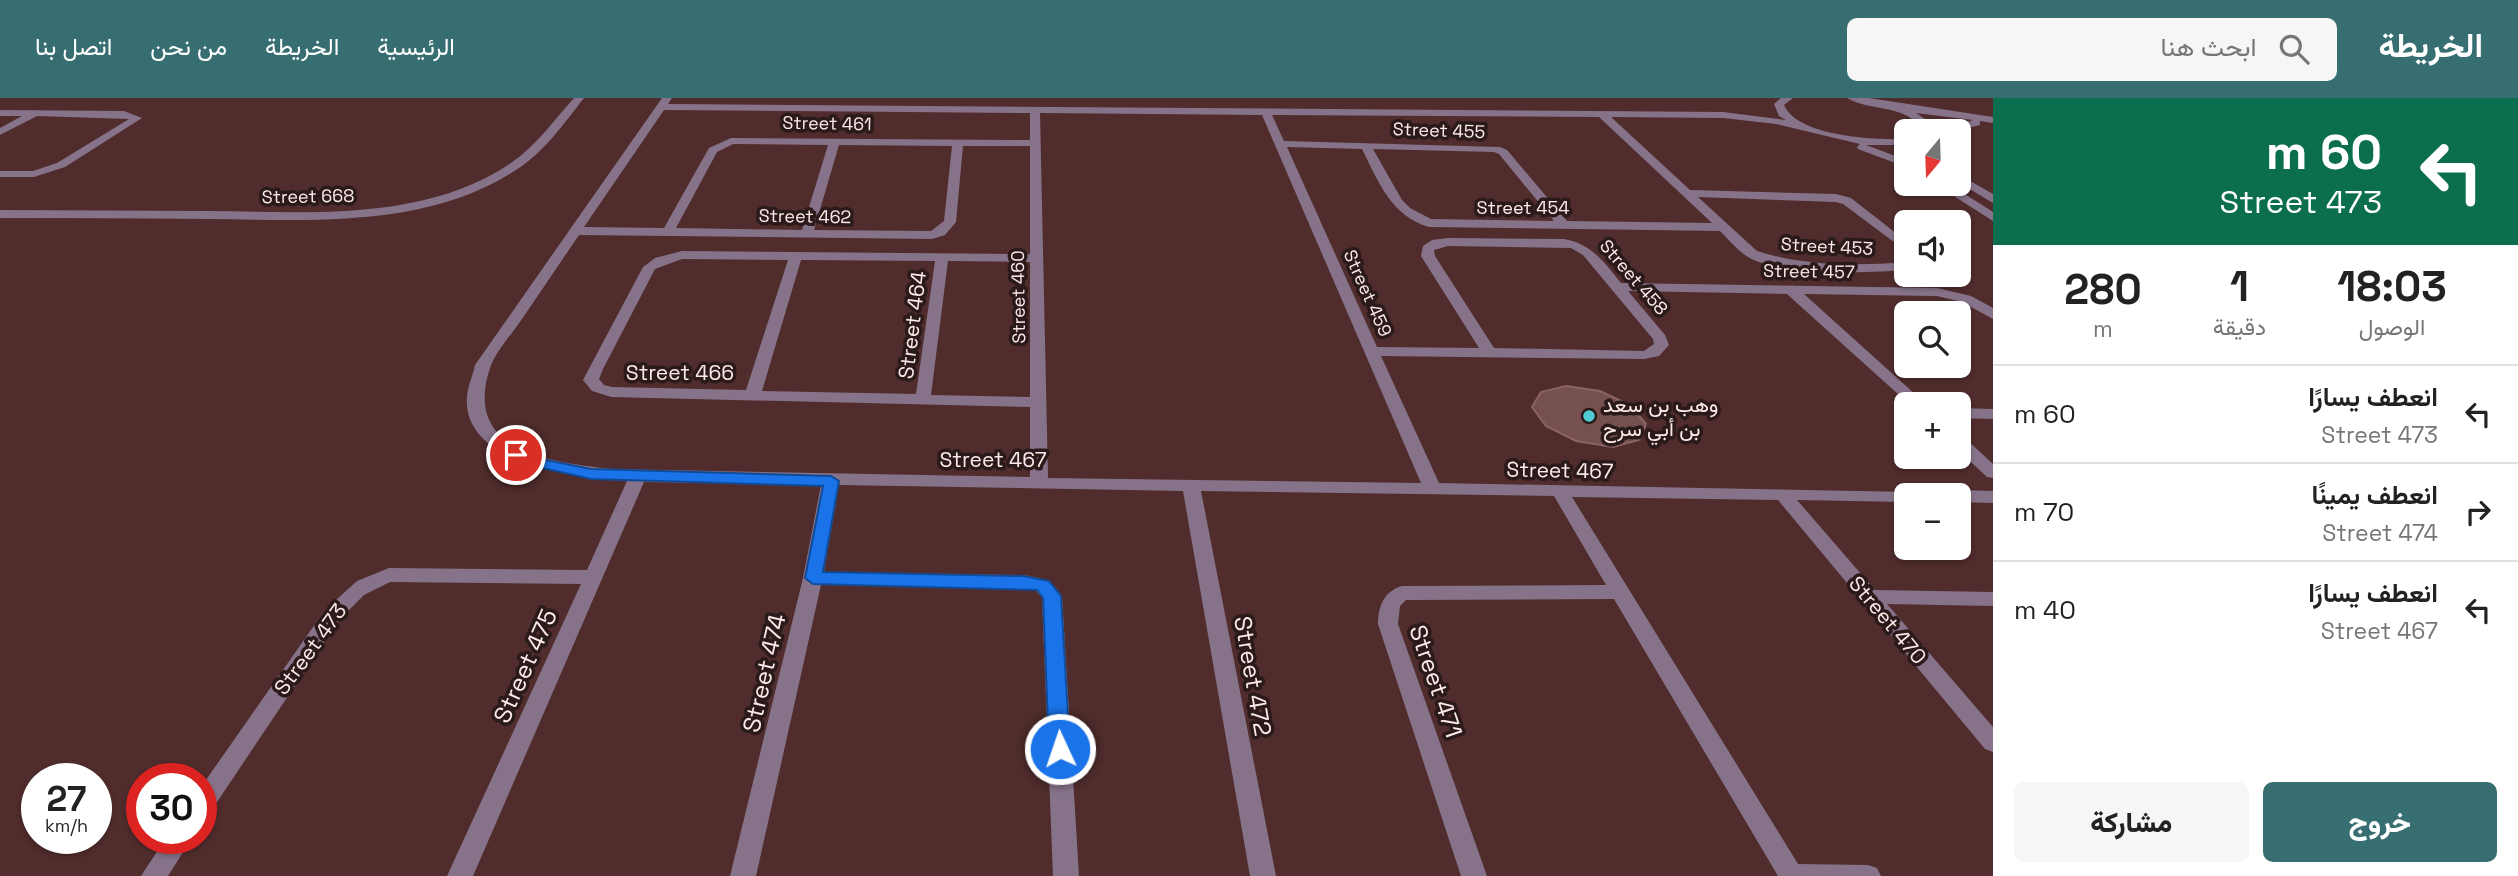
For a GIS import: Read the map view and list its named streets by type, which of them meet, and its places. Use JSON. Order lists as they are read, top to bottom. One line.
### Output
{"streets":{"street":["Street 461","Street 455","Street 668","Street 454","Street 462","Street 453","Street 457","Street 458","Street 459","Street 460","Street 464","Street 466","Street 467","Street 470","Street 473","Street 475","Street 474","Street 472","Street 471"]},"crossings":[["Street 461","Street 462"],["Street 461","Street 460"],["Street 455","Street 454"],["Street 455","Street 459"],["Street 454","Street 453"],["Street 462","Street 467"],["Street 457","Street 458"],["Street 458","Street 459"],["Street 459","Street 467"],["Street 460","Street 466"],["Street 460","Street 467"],["Street 464","Street 466"],["Street 467","Street 470"],["Street 467","Street 475"],["Street 467","Street 474"],["Street 467","Street 472"],["Street 473","Street 475"]],"places":["وهب بن سعد بن أبي سرح"],"north":"bottom","page":{"header":"الخريطة","search":"ابحث هنا","nav":["الرئيسية","الخريطة","من نحن","اتصل بنا"],"turn":["60 m","Street 473"],"map_buttons":["+","−"],"eta":["18:03","الوصول","1","دقيقة","280","m"],"list":[{"name":"انعطف يسارًا","note":"Street 473","value":"60 m"},{"name":"انعطف يمينًا","note":"Street 474","value":"70 m"},{"name":"انعطف يسارًا","note":"Street 467","value":"40 m"}],"speed":"27 km/h","limit":"30","buttons":["خروج","مشاركة"]}}
